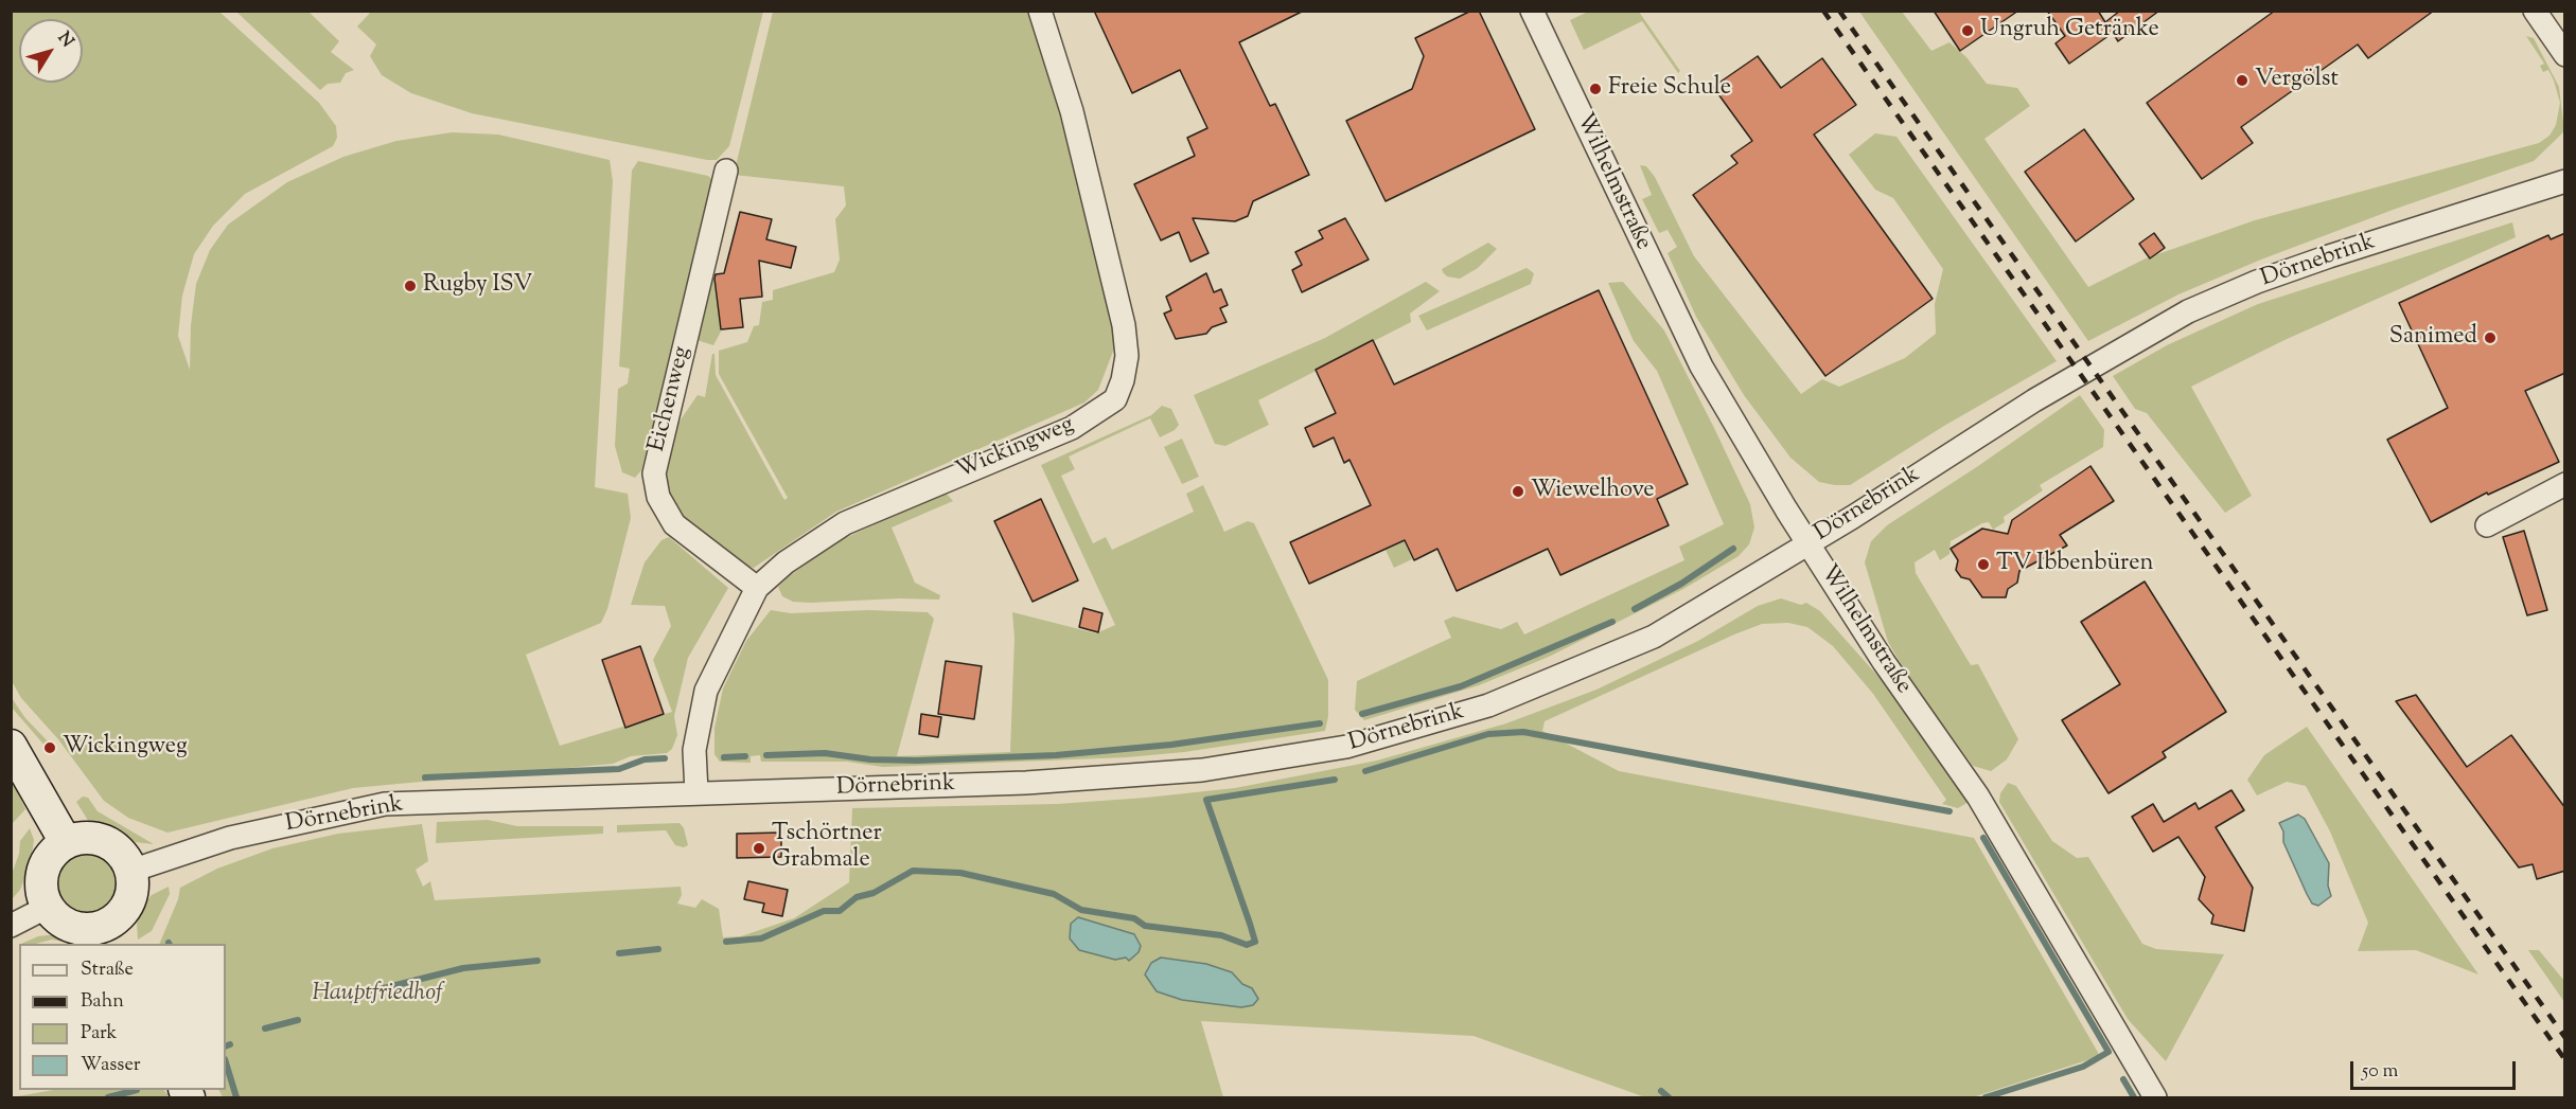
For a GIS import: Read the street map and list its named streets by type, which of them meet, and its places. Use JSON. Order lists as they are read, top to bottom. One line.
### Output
{"streets":{"street":["Wilhelmstraße","Dörnebrink","Eichenweg","Wickingweg"]},"crossings":[["Wilhelmstraße","Dörnebrink"],["Dörnebrink","Wickingweg"],["Eichenweg","Wickingweg"]],"parks":["Hauptfriedhof"],"places":["Ungruh Getränke","Vergölst","Freie Schule","Rugby ISV","Sanimed","Wiewelhove","TV Ibbenbüren","Wickingweg","Tschörtner Grabmale"],"legend":["Straße","Bahn","Park","Wasser"],"scale_bar":"50 m","north":"top right"}
